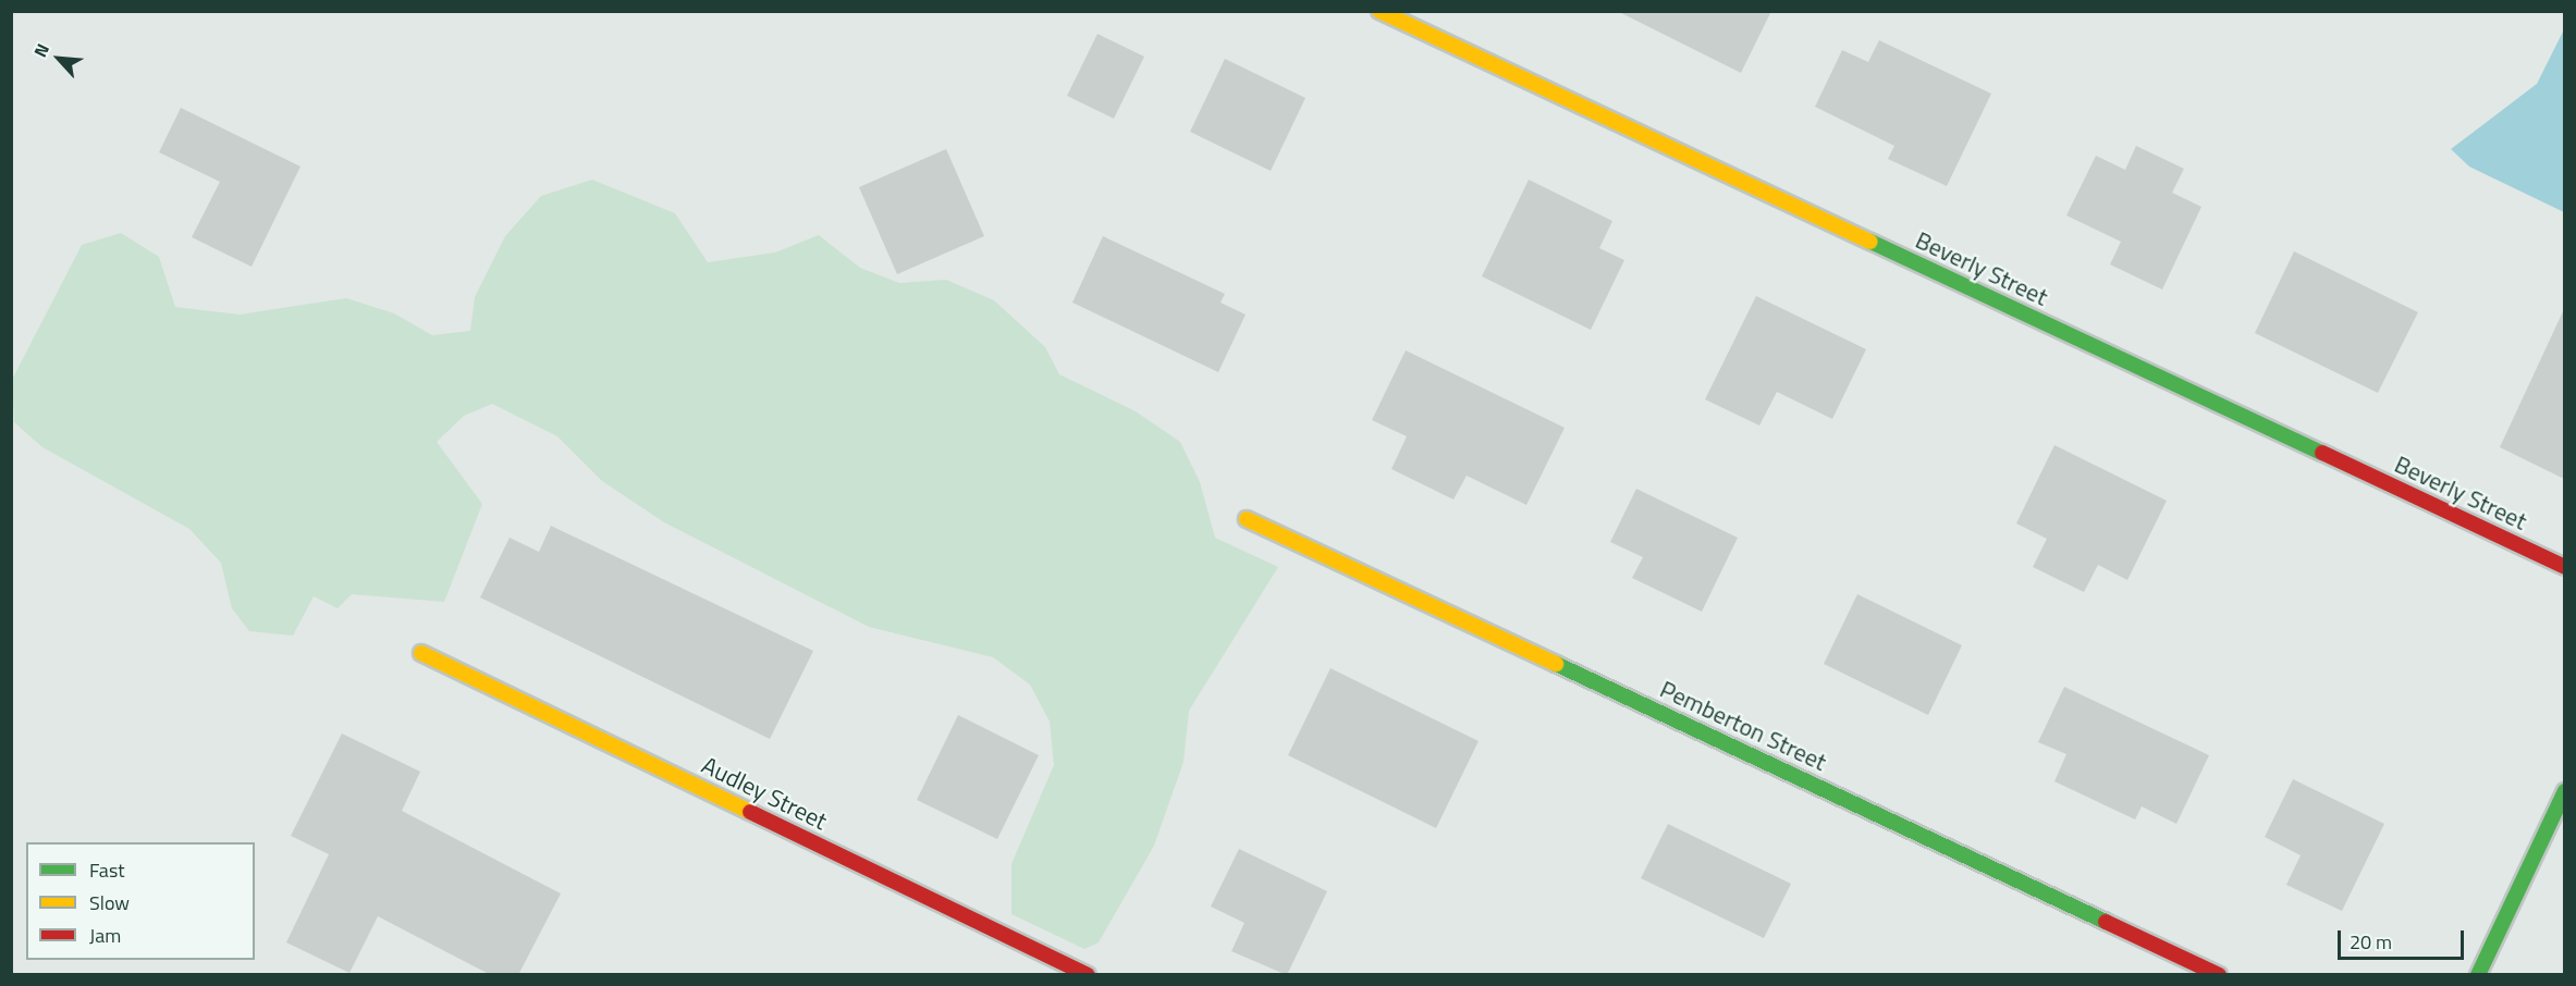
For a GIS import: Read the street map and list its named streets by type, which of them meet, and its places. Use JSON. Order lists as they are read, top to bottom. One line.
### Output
{"streets":{"street":["Beverly Street","Pemberton Street","Audley Street"]},"legend":["Fast","Slow","Jam"],"scale_bar":"20 m","north":"top left"}
